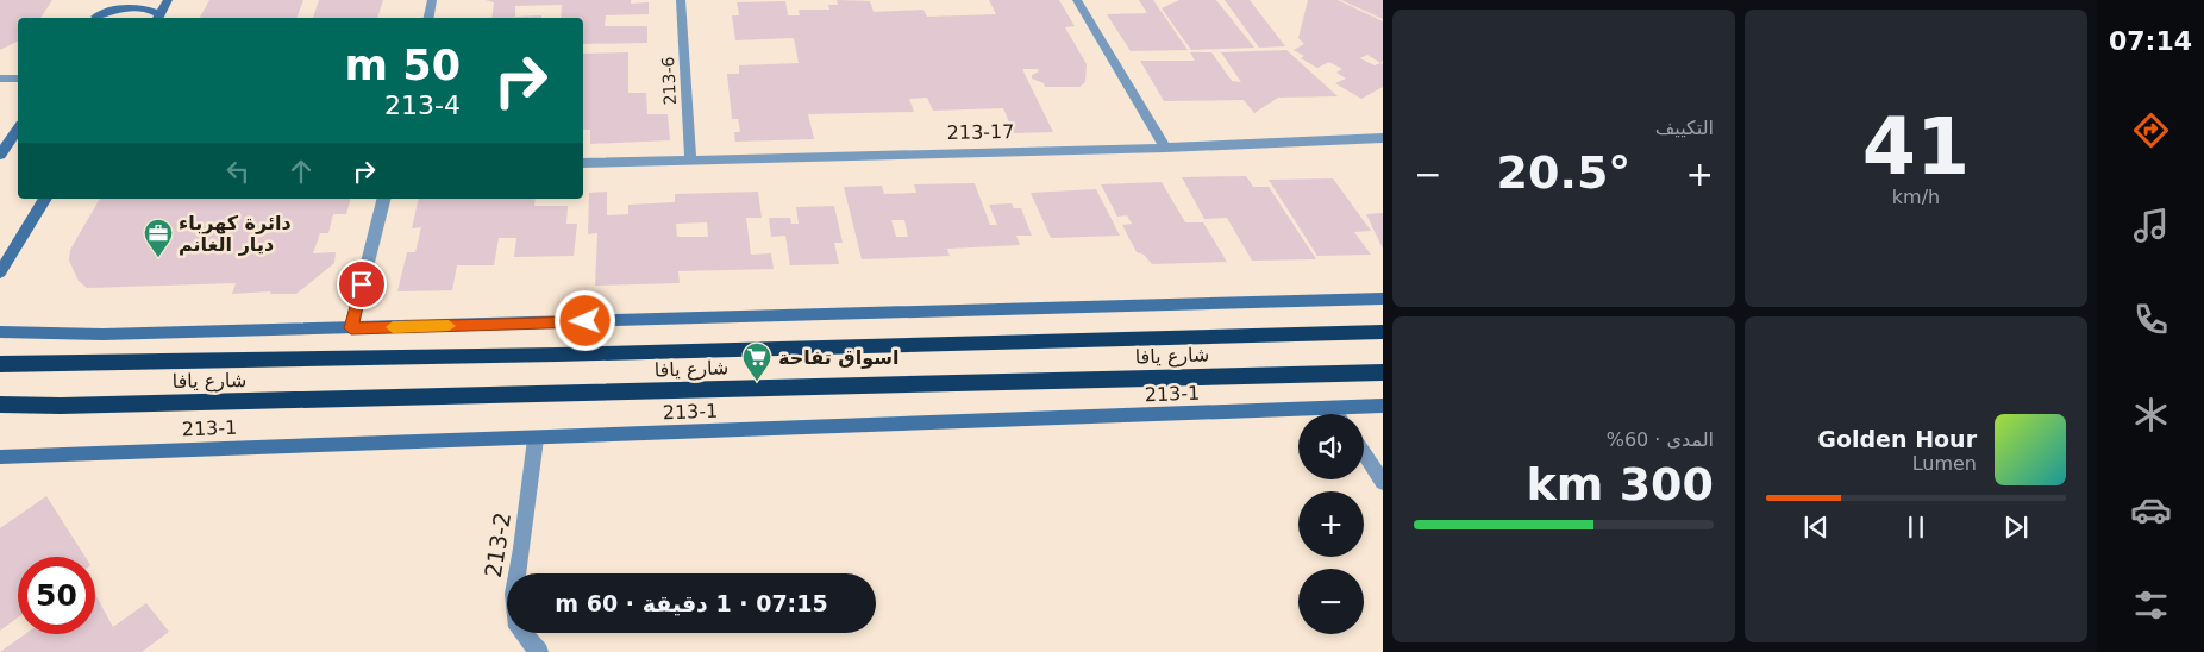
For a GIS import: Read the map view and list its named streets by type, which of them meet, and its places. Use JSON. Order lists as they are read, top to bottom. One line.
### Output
{"streets":{"highway":["شارع يافا"],"main road":["213-1"],"street":["213-6","213-17","213-2"]},"crossings":[["213-6","213-17"],["213-1","213-2"]],"places":{"office":["دائرة كهرباء ديار الغانم"],"supermarket":["اسواق تفاحة"]},"page":{"tabs":"07:14","tile":[["41","km/h"],"التكييف",["المدى · 60%","300 km"]],"turn":["50 m","213-4"],"heat":["−","20.5°","+"],"song":["Golden Hour","Lumen"],"map_buttons":["+","−"],"limit":"50","trip":"07:15 · 1 دقيقة · 60 m"}}
